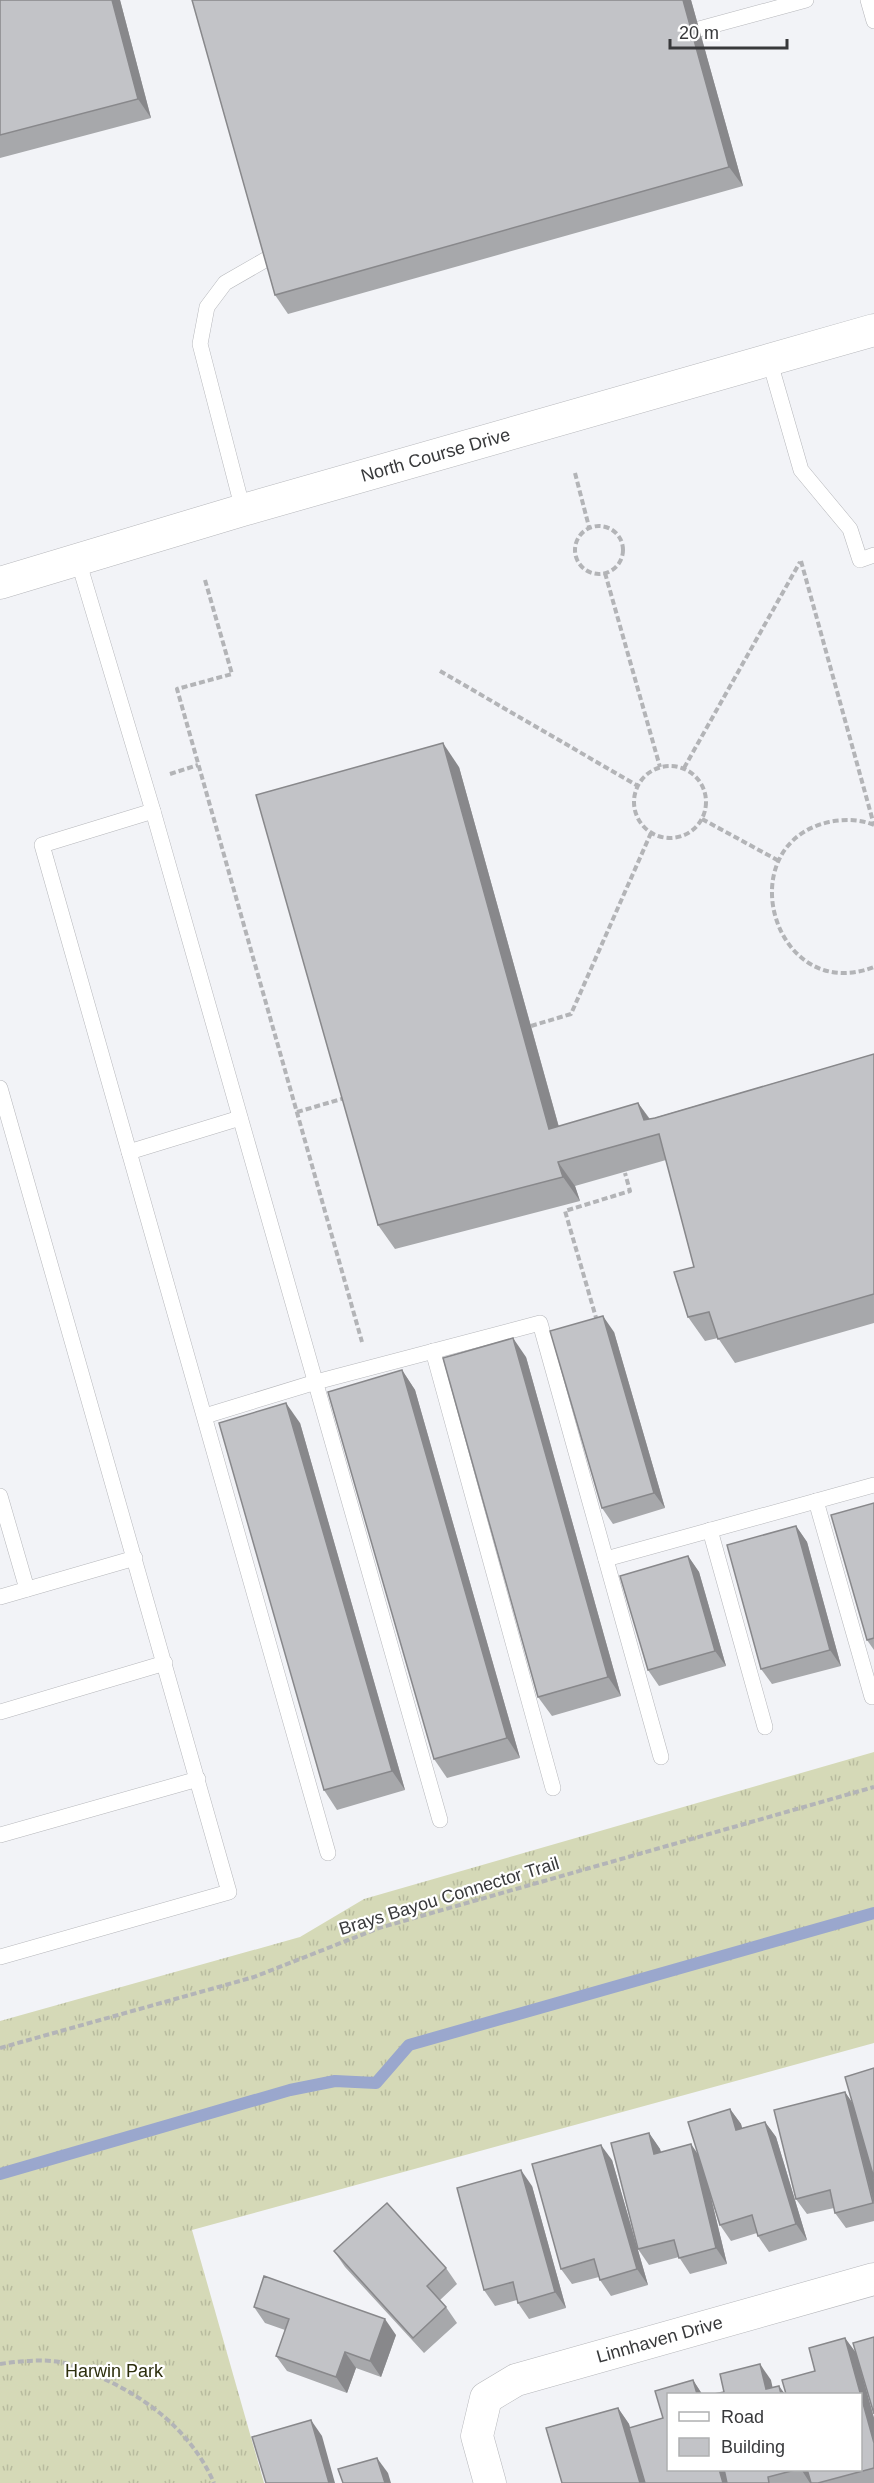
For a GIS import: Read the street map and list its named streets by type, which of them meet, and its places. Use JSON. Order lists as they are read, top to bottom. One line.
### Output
{"streets":{"street":["North Course Drive","Linnhaven Drive"],"path":["Brays Bayou Connector Trail"]},"parks":["Harwin Park"],"legend":["Road","Building"],"scale_bar":"20 m"}
